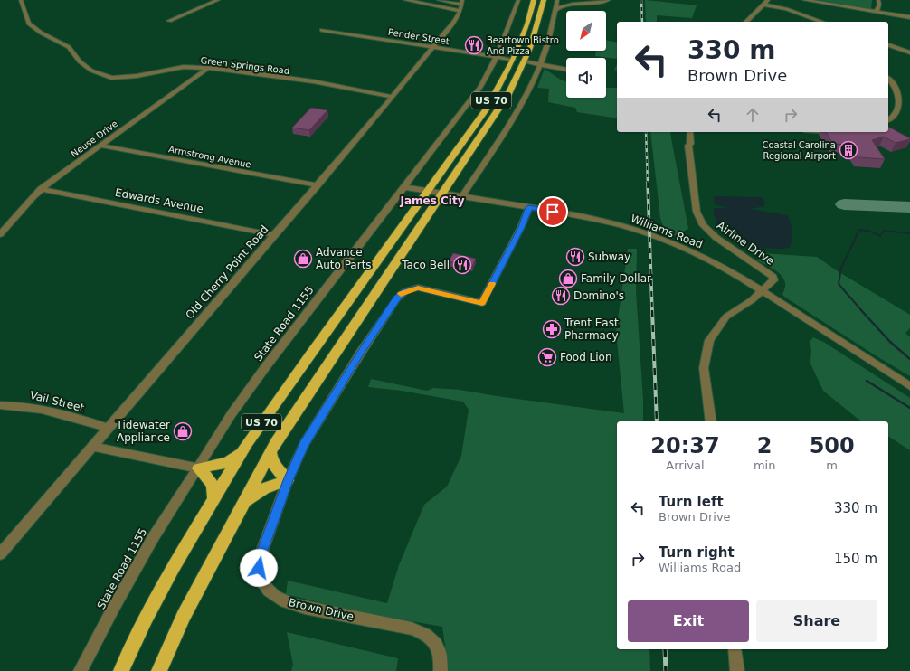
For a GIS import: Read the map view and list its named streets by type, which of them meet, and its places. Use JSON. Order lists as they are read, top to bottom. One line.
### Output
{"streets":{"highway":["US 70"],"street":["Pender Street","Green Springs Road","Neuse Drive","Armstrong Avenue","Edwards Avenue","Williams Road","Airline Drive","Old Cherry Point Road","State Road 1155","Vail Street","Brown Drive"]},"crossings":[["Pender Street","US 70"],["Pender Street","Old Cherry Point Road"],["Pender Street","State Road 1155"],["Green Springs Road","Neuse Drive"],["Green Springs Road","Old Cherry Point Road"],["US 70","Williams Road"],["Neuse Drive","Armstrong Avenue"],["Neuse Drive","Edwards Avenue"],["Armstrong Avenue","Old Cherry Point Road"],["Edwards Avenue","Old Cherry Point Road"],["Williams Road","Airline Drive"],["Williams Road","State Road 1155"],["Williams Road","Brown Drive"],["Old Cherry Point Road","Vail Street"]],"districts":["James City"],"places":{"restaurant":["Beartown Bistro And Pizza","Subway","Taco Bell","Domino's"],"building":["Coastal Carolina Regional Airport"],"shop":["Advance Auto Parts","Family Dollar","Tidewater Appliance"],"pharmacy":["Trent East Pharmacy"],"supermarket":["Food Lion"]},"north":"bottom left","page":{"turn":["330 m","Brown Drive"],"eta":["20:37","Arrival","2","min","500","m"],"list":[{"name":"Turn left","note":"Brown Drive","value":"330 m"},{"name":"Turn right","note":"Williams Road","value":"150 m"}],"buttons":["Exit","Share"]}}
